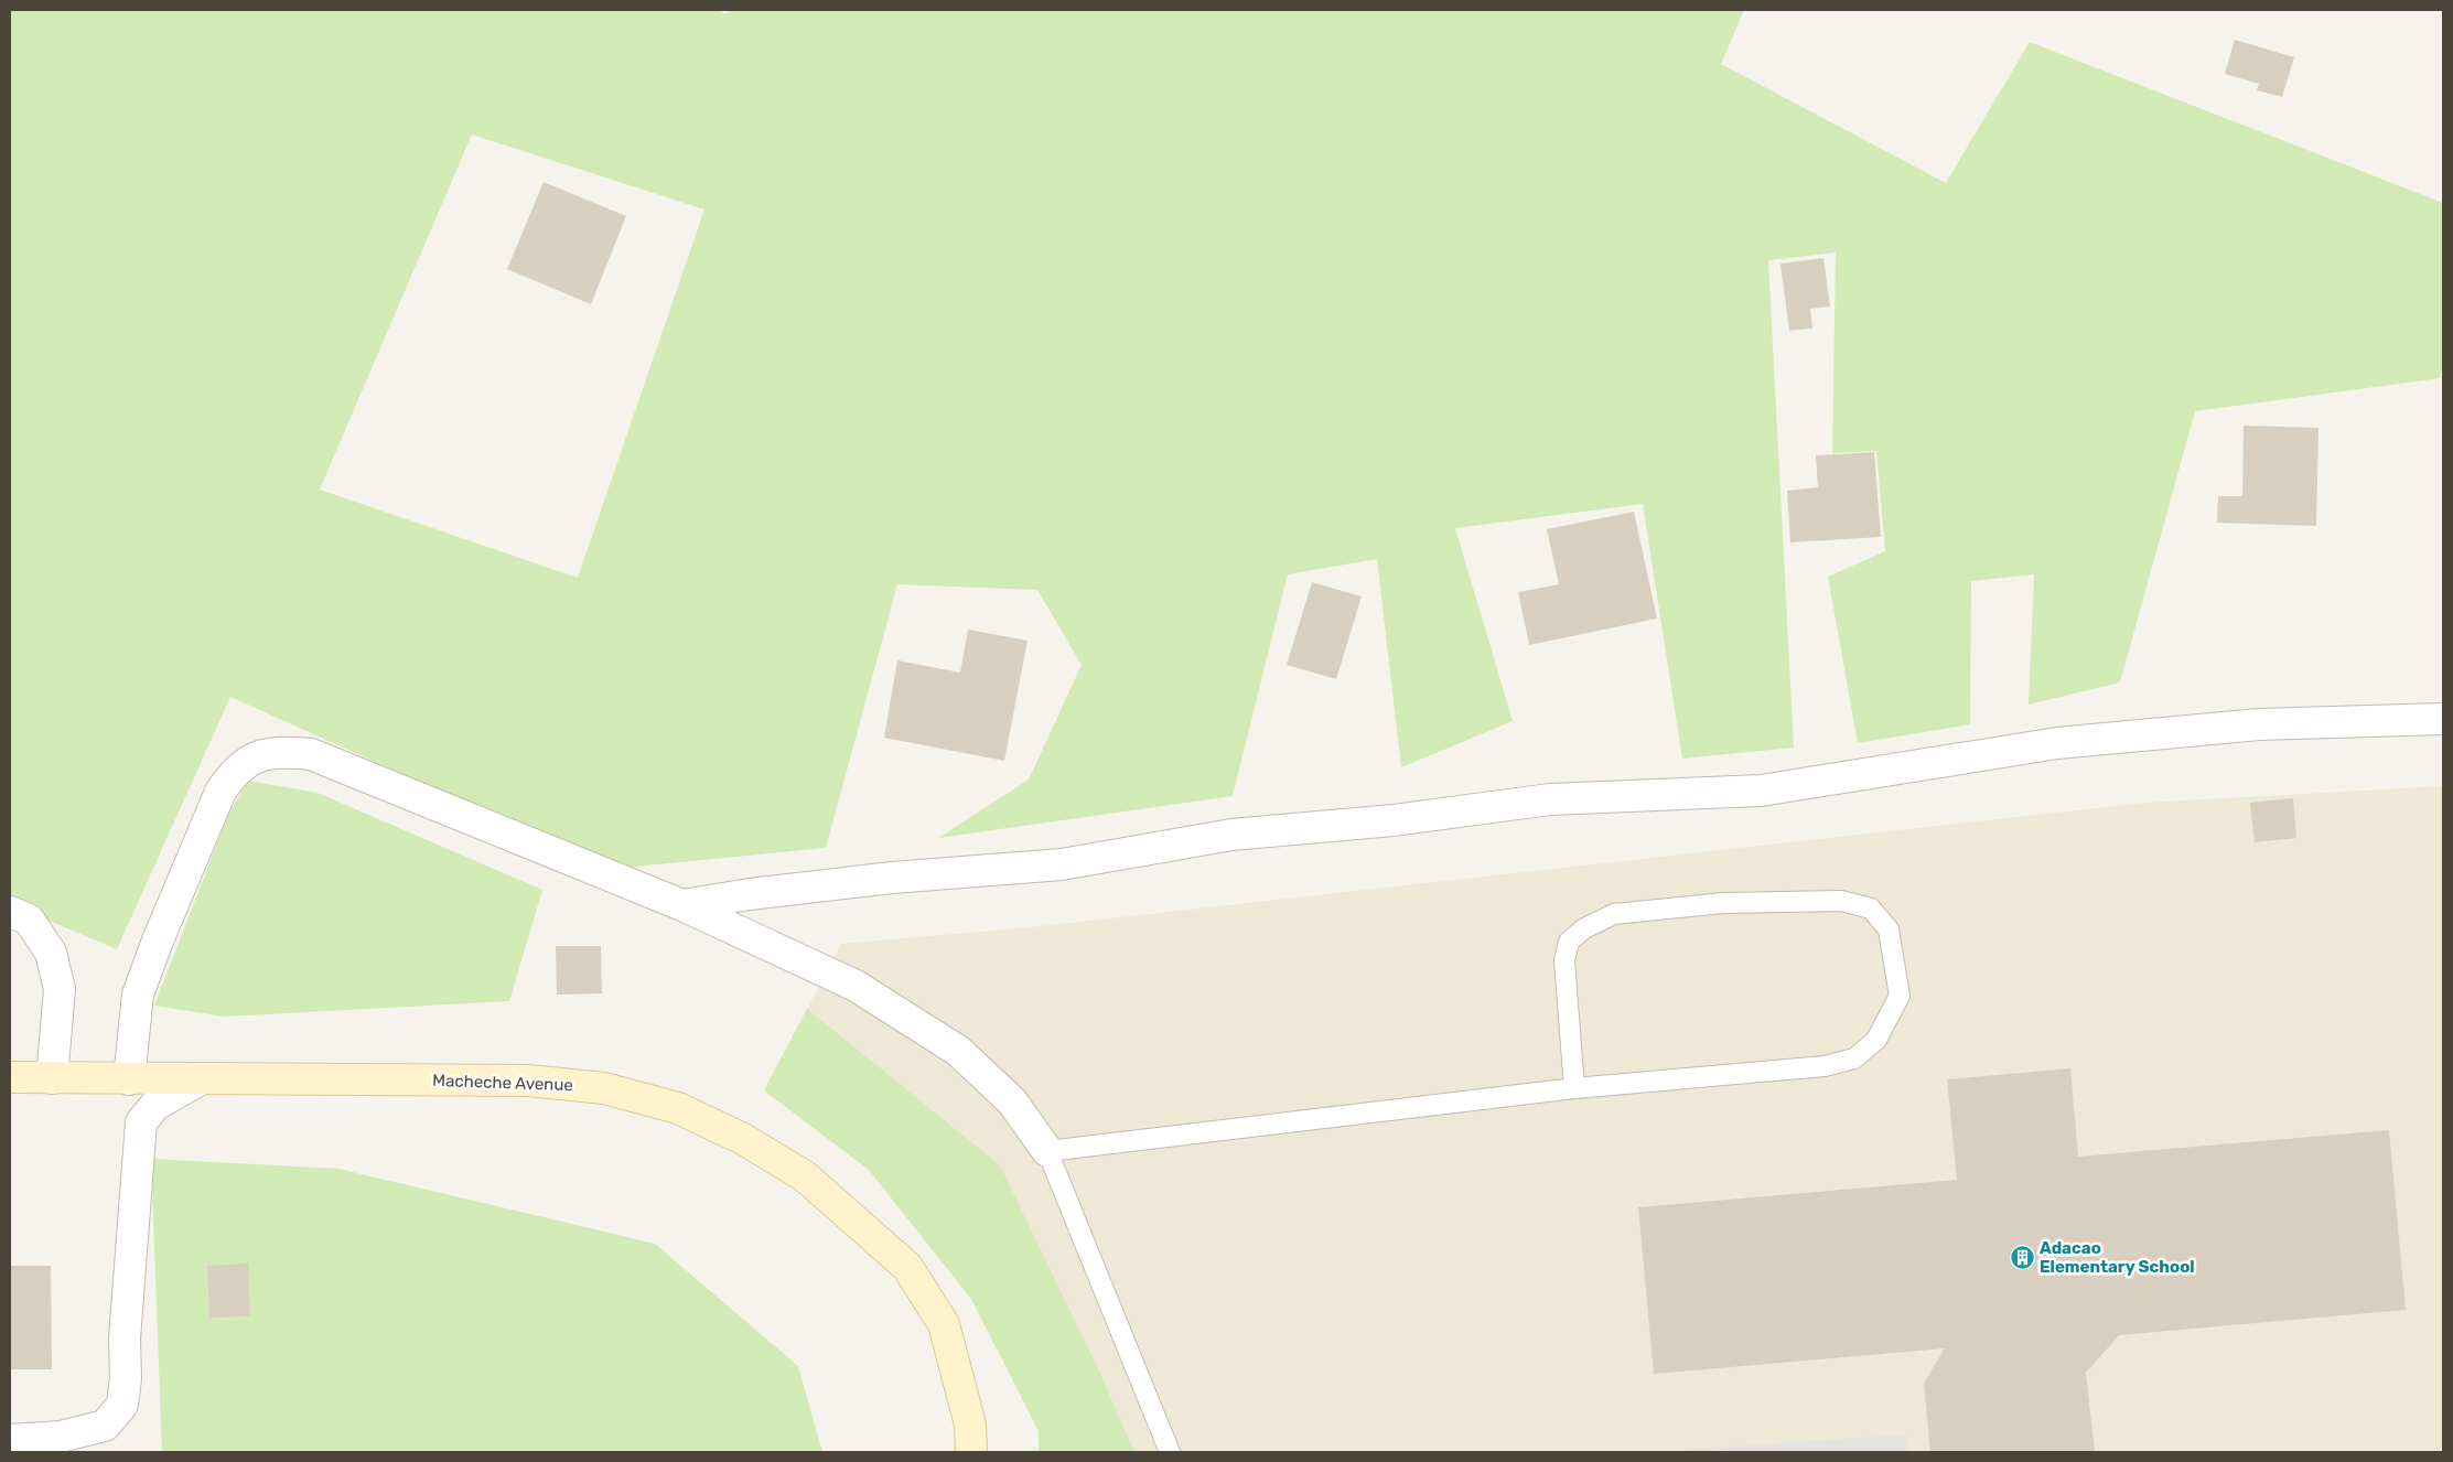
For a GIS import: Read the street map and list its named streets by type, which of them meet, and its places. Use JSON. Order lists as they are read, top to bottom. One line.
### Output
{"streets":{"main road":["Macheche Avenue"]},"places":{"building":["Adacao Elementary School"]}}
